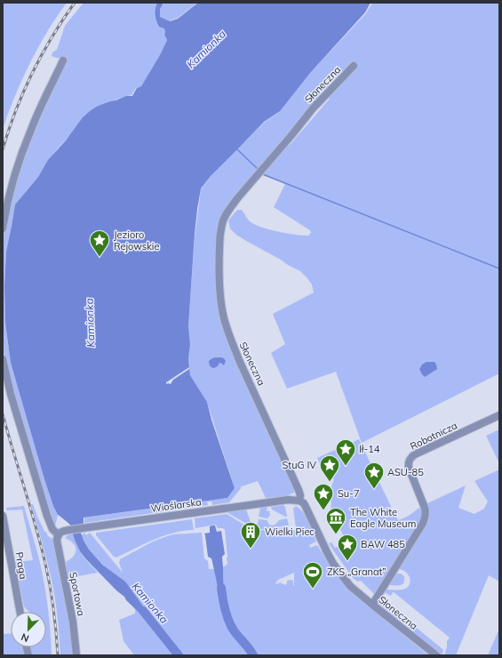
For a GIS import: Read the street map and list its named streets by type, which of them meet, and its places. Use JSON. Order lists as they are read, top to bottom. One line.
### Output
{"streets":{"street":["Słoneczna","Robotnicza","Wioślarska","Praga","Sportowa"]},"crossings":[["Słoneczna","Robotnicza"],["Słoneczna","Wioślarska"],["Wioślarska","Sportowa"]],"water":["Kamionka"],"places":{"place":["Jezioro Rejowskie","Ił-14","StuG IV","ASU-85","Su-7","BAW 485"],"museum":["The White Eagle Museum"],"building":["Wielki Piec"],"sports":["ZKS „Granat”"]},"north":"bottom left"}
